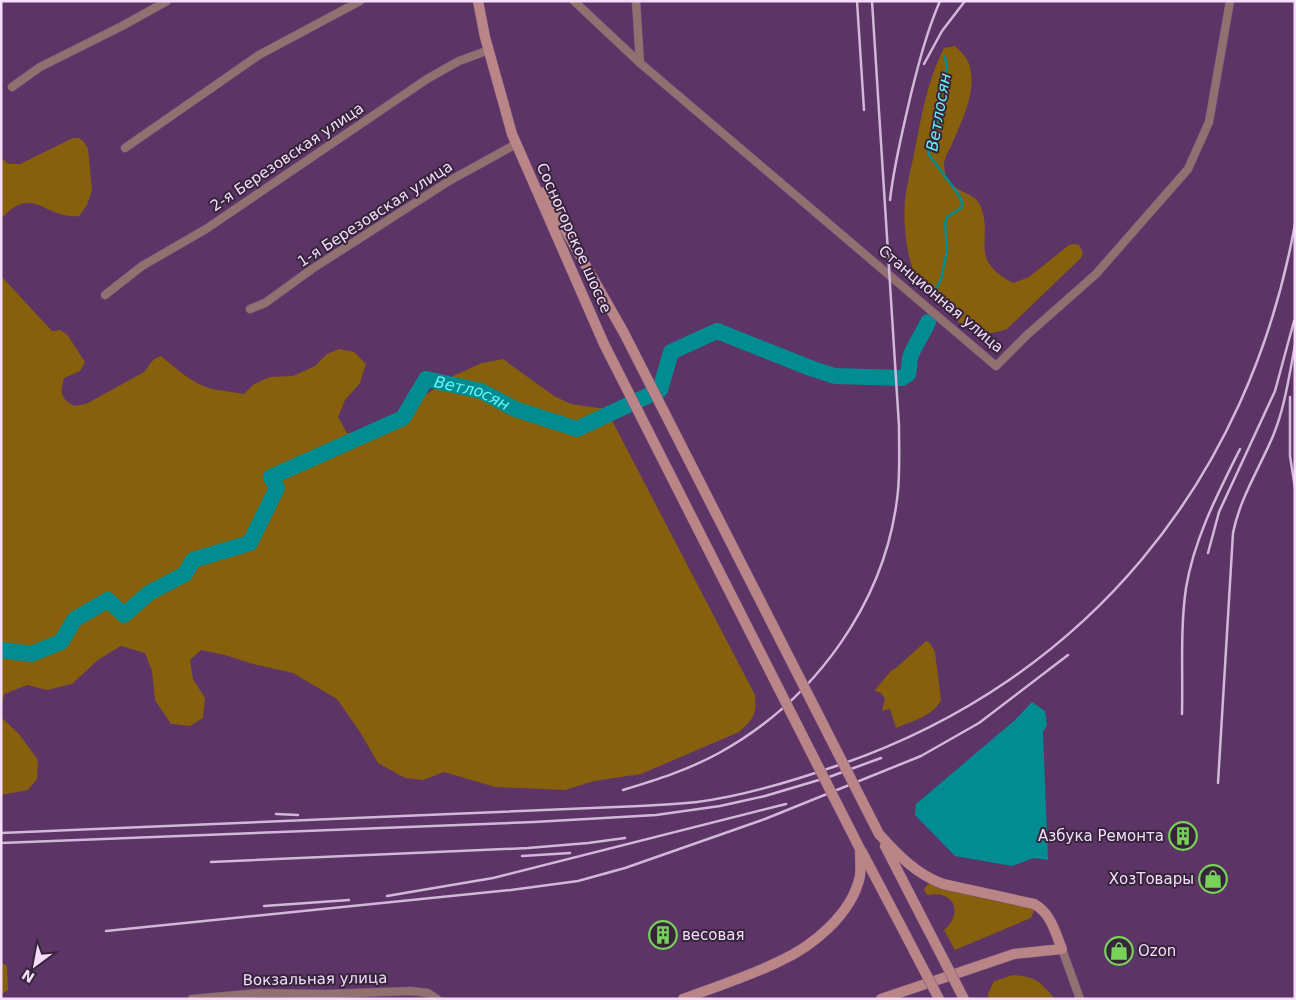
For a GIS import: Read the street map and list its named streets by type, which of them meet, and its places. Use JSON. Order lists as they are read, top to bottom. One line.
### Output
{"streets":{"main road":["Сосногорское шоссе"],"street":["2-я Березовская улица","1-я Березовская улица","Станционная улица","Вокзальная улица"]},"crossings":[["2-я Березовская улица","Сосногорское шоссе"],["1-я Березовская улица","Сосногорское шоссе"]],"water":["Ветлосян"],"places":{"building":["Азбука Ремонта","весовая"],"shop":["ХозТовары","Ozon"]},"north":"bottom left"}
